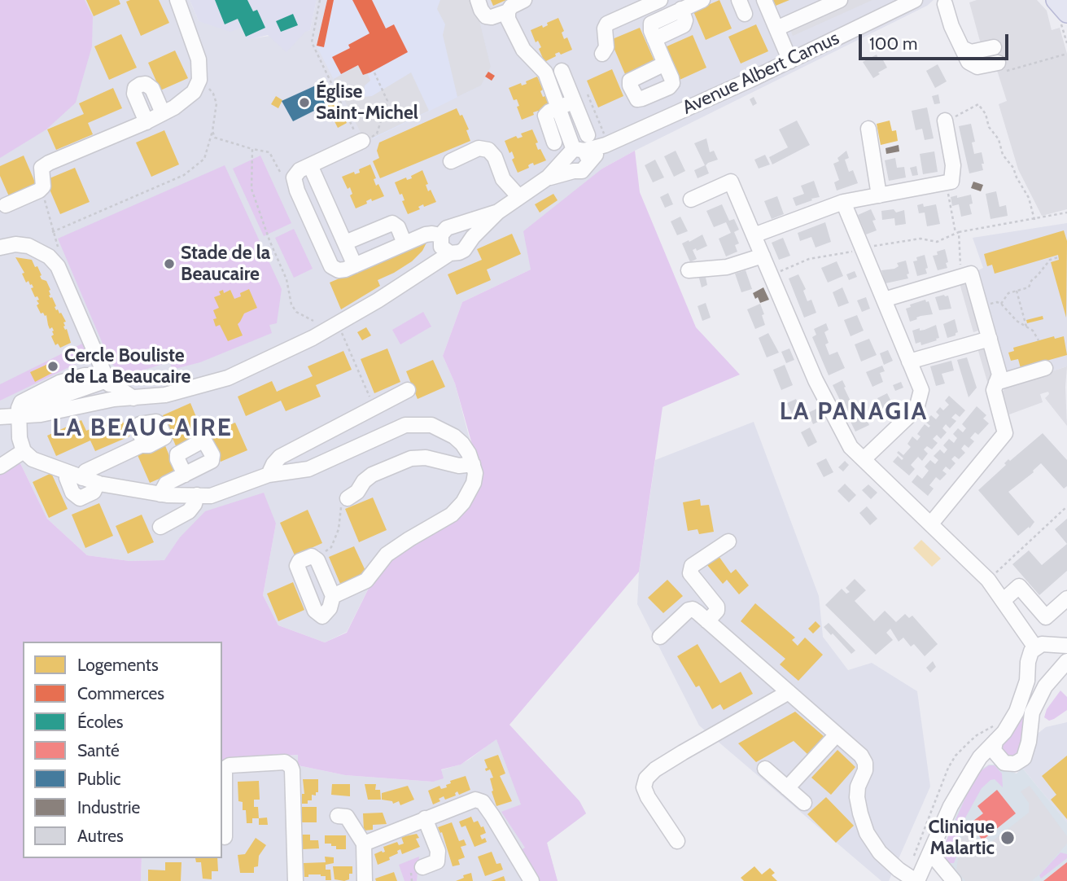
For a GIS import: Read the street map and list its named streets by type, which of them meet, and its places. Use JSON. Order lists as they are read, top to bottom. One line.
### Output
{"streets":{"street":["Avenue Albert Camus"]},"districts":["LA PANAGIA","LA BEAUCAIRE"],"places":["Église Saint-Michel","Stade de la Beaucaire","Cercle Bouliste de La Beaucaire","Clinique Malartic"],"legend":["Logements","Commerces","Écoles","Santé","Public","Industrie","Autres"],"scale_bar":"100 m"}
